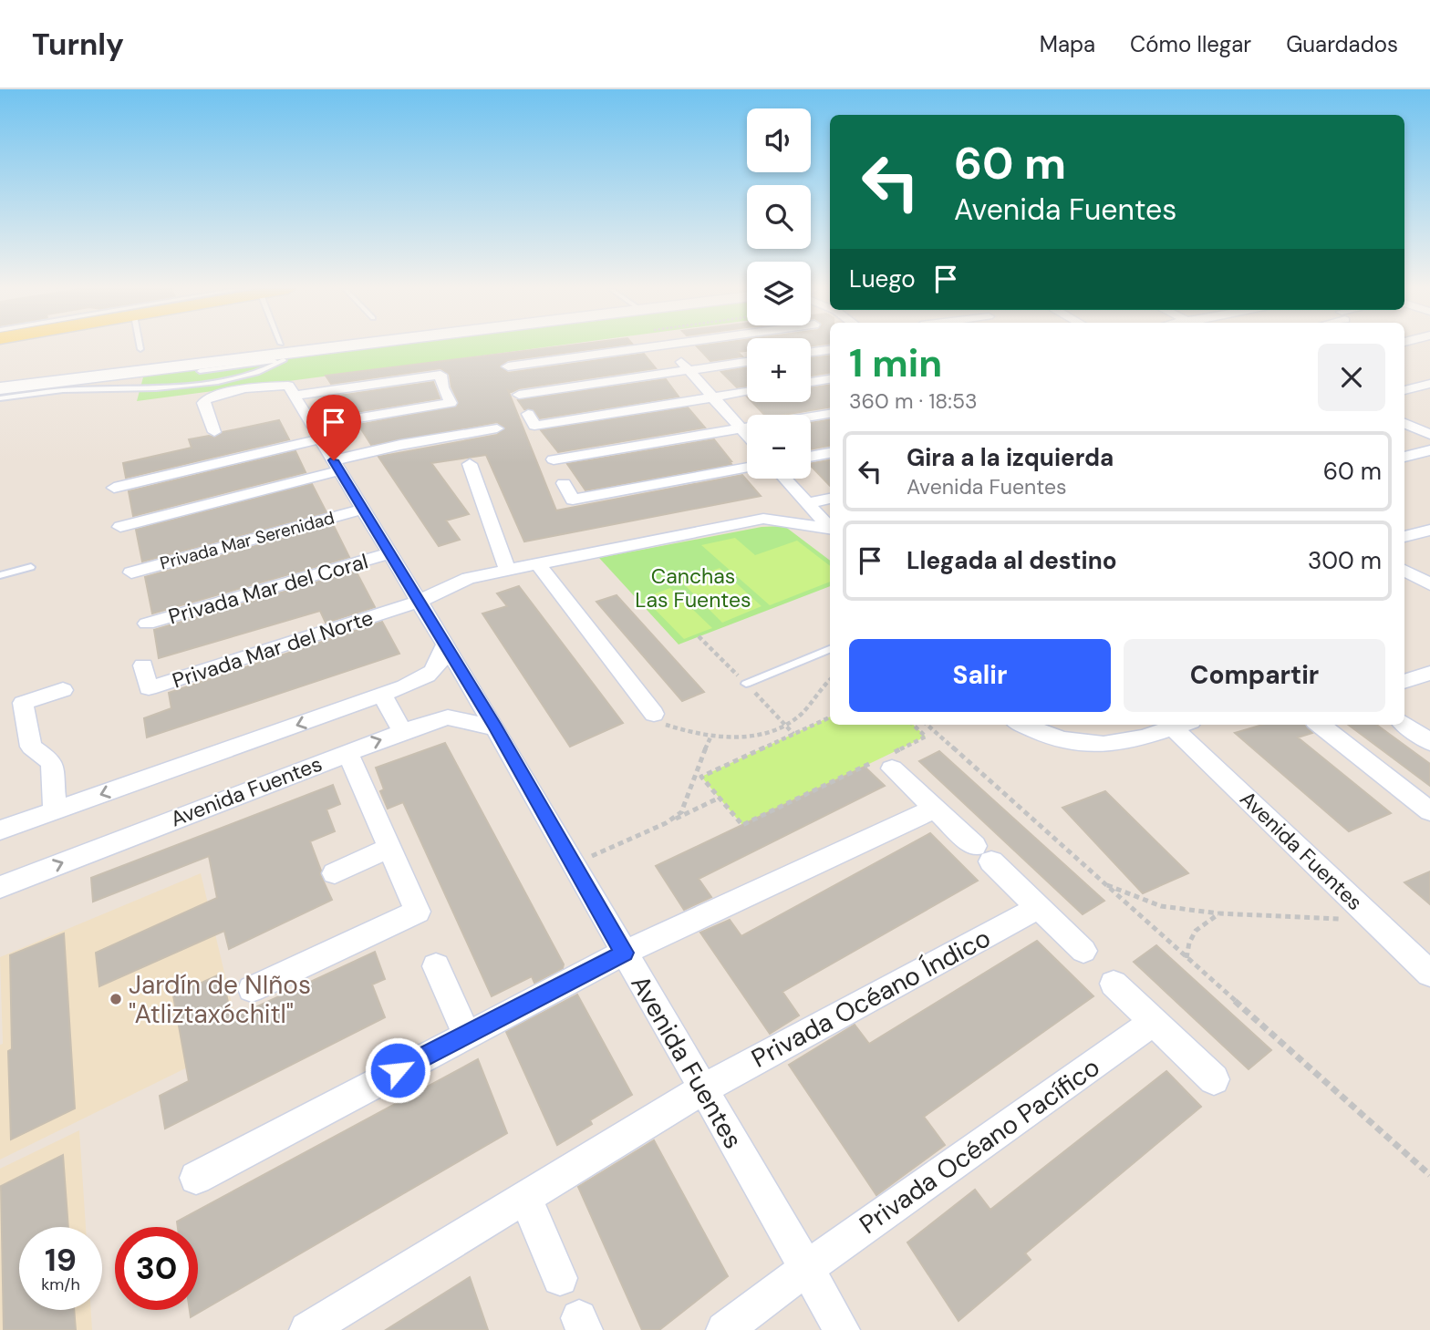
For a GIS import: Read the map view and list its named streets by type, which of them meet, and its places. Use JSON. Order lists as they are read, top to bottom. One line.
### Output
{"streets":{"street":["Privada Mar Serenidad","Privada Mar del Coral","Privada Mar del Norte","Avenida Fuentes","Privada Océano Índico","Privada Océano Pacífico"]},"crossings":[["Privada Mar Serenidad","Avenida Fuentes"],["Privada Mar del Coral","Avenida Fuentes"],["Privada Mar del Norte","Avenida Fuentes"],["Avenida Fuentes","Privada Océano Índico"],["Avenida Fuentes","Privada Océano Pacífico"]],"parks":["Canchas Las Fuentes"],"places":["Jardín de NIños \"Atliztaxóchitl\""],"page":{"header":"Turnly","nav":["Mapa","Cómo llegar","Guardados"],"map_buttons":["+","−"],"turn":["60 m","Avenida Fuentes"],"then":"Luego","heading":["1 min","360 m · 18:53"],"list":[{"name":"Gira a la izquierda","note":"Avenida Fuentes","value":"60 m"},{"name":"Llegada al destino","value":"300 m"}],"buttons":["Salir","Compartir"],"speed":"19 km/h","limit":"30"}}
